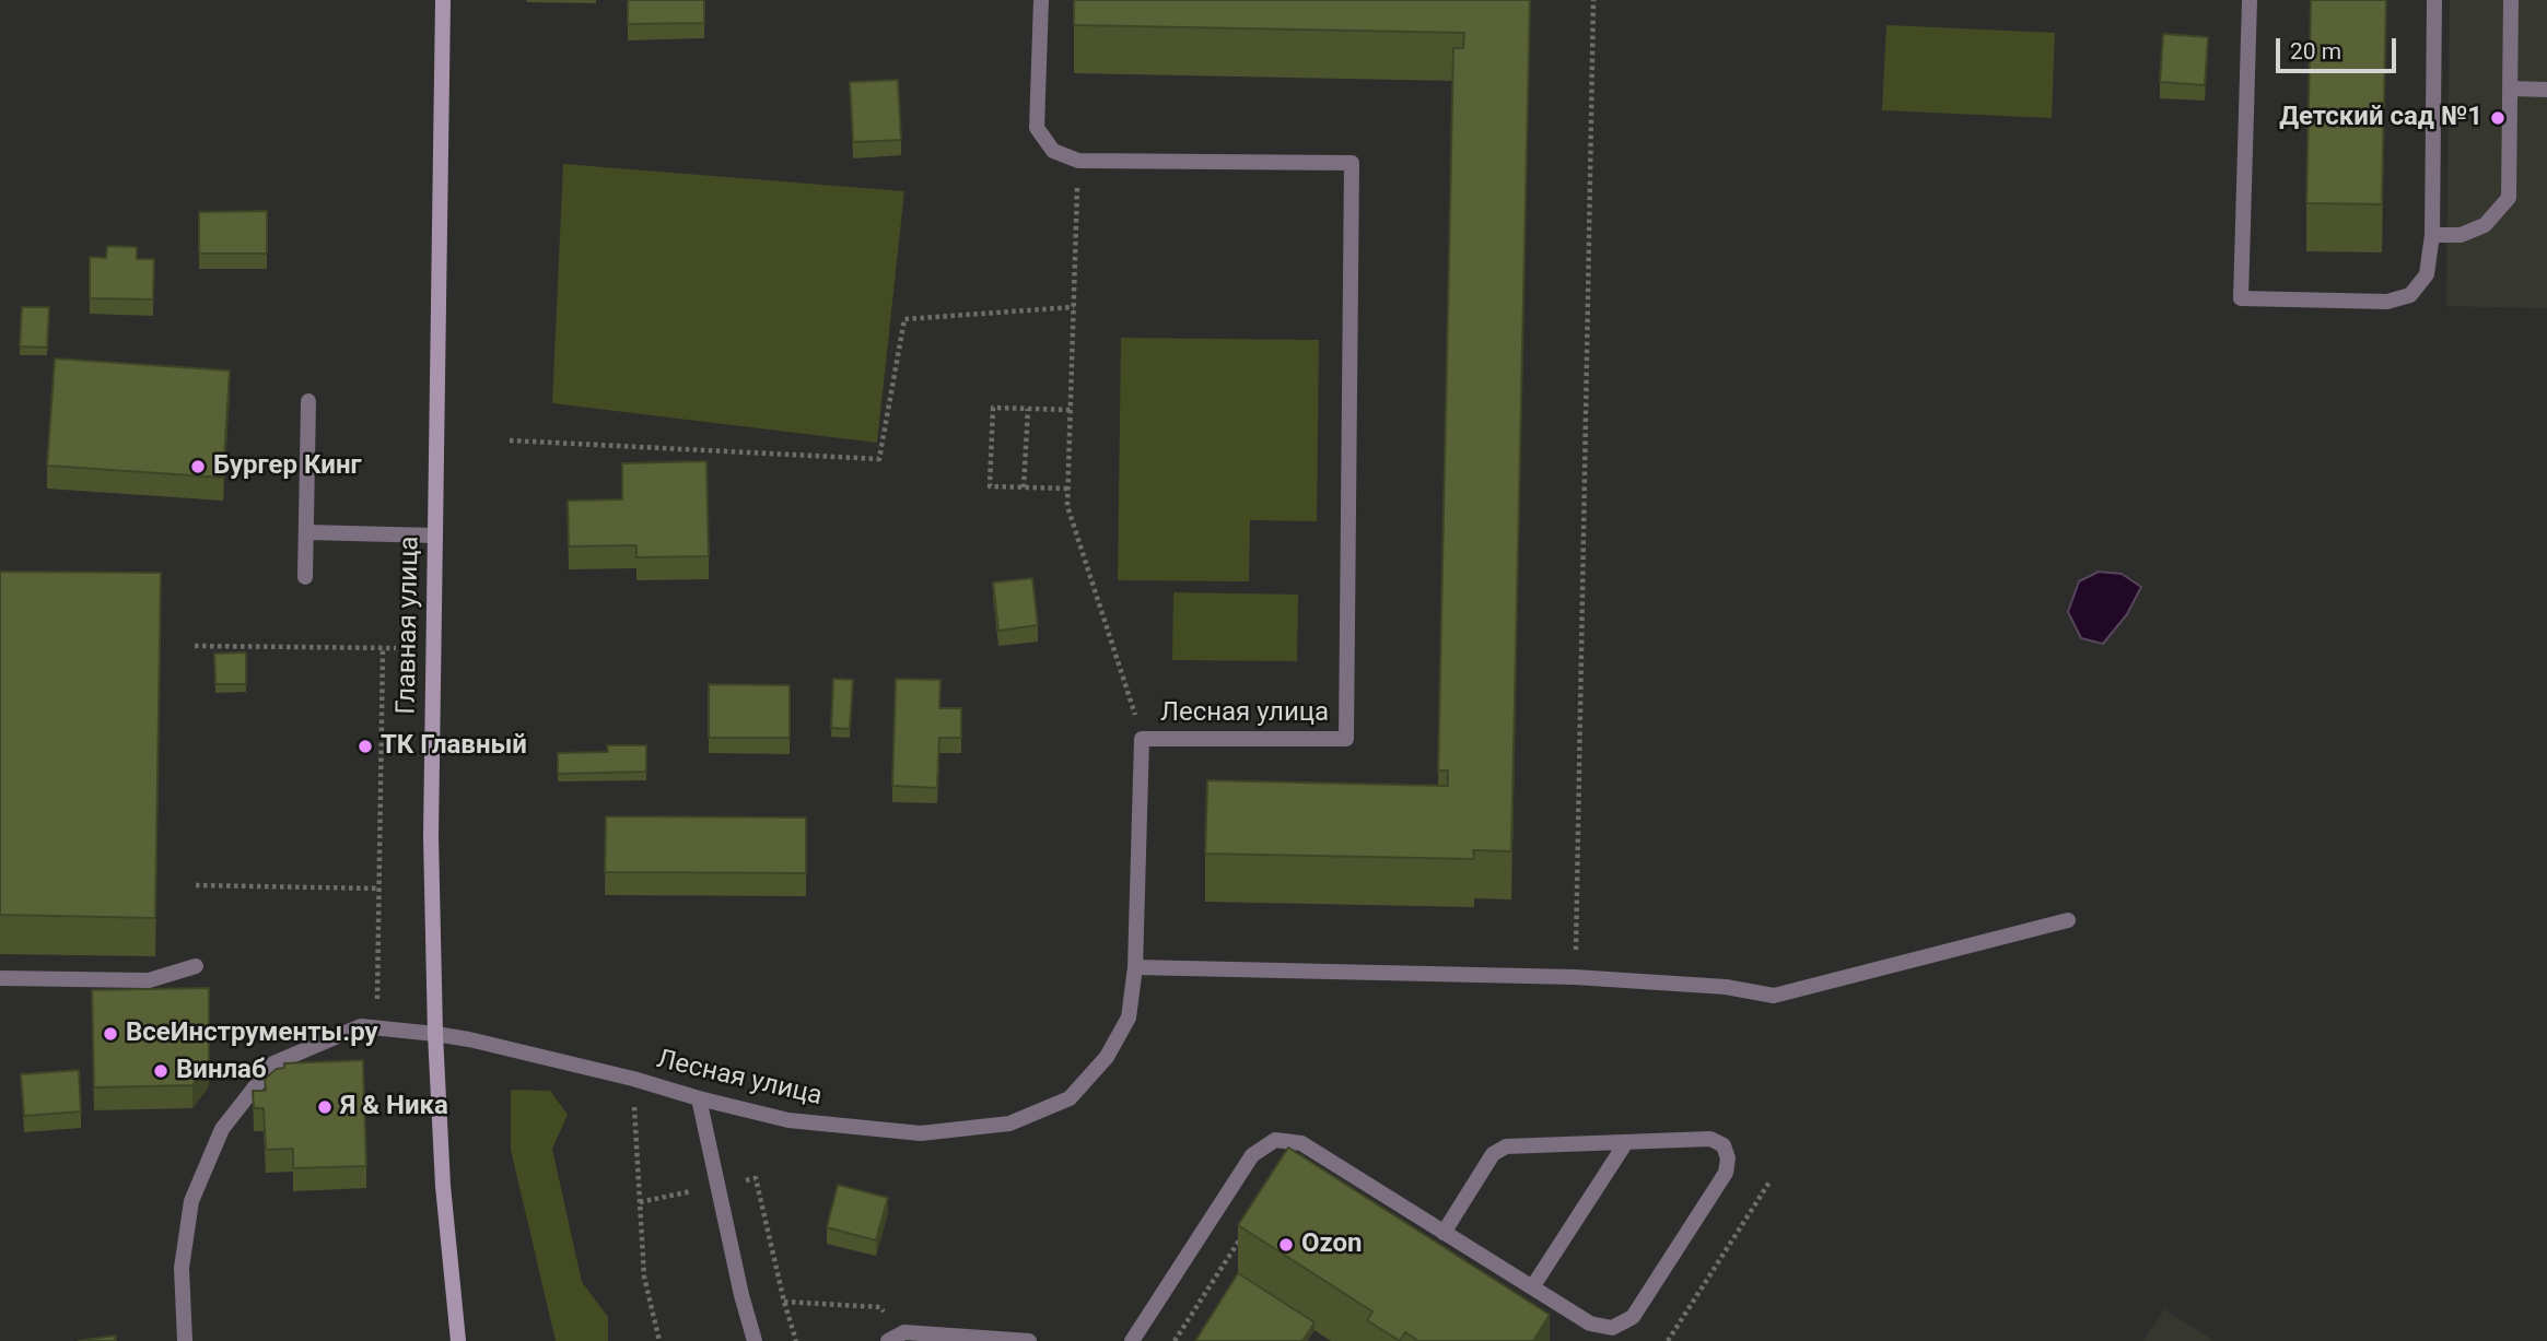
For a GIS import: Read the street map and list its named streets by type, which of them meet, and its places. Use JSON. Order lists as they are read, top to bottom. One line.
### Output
{"streets":{"main road":["Главная улица"],"street":["Лесная улица"]},"crossings":[["Главная улица","Лесная улица"]],"places":["Детский сад №1","Бургер Кинг","ТК Главный","ВсеИнструменты.ру","Винлаб","Я & Ника","Ozon"],"scale_bar":"20 m"}
